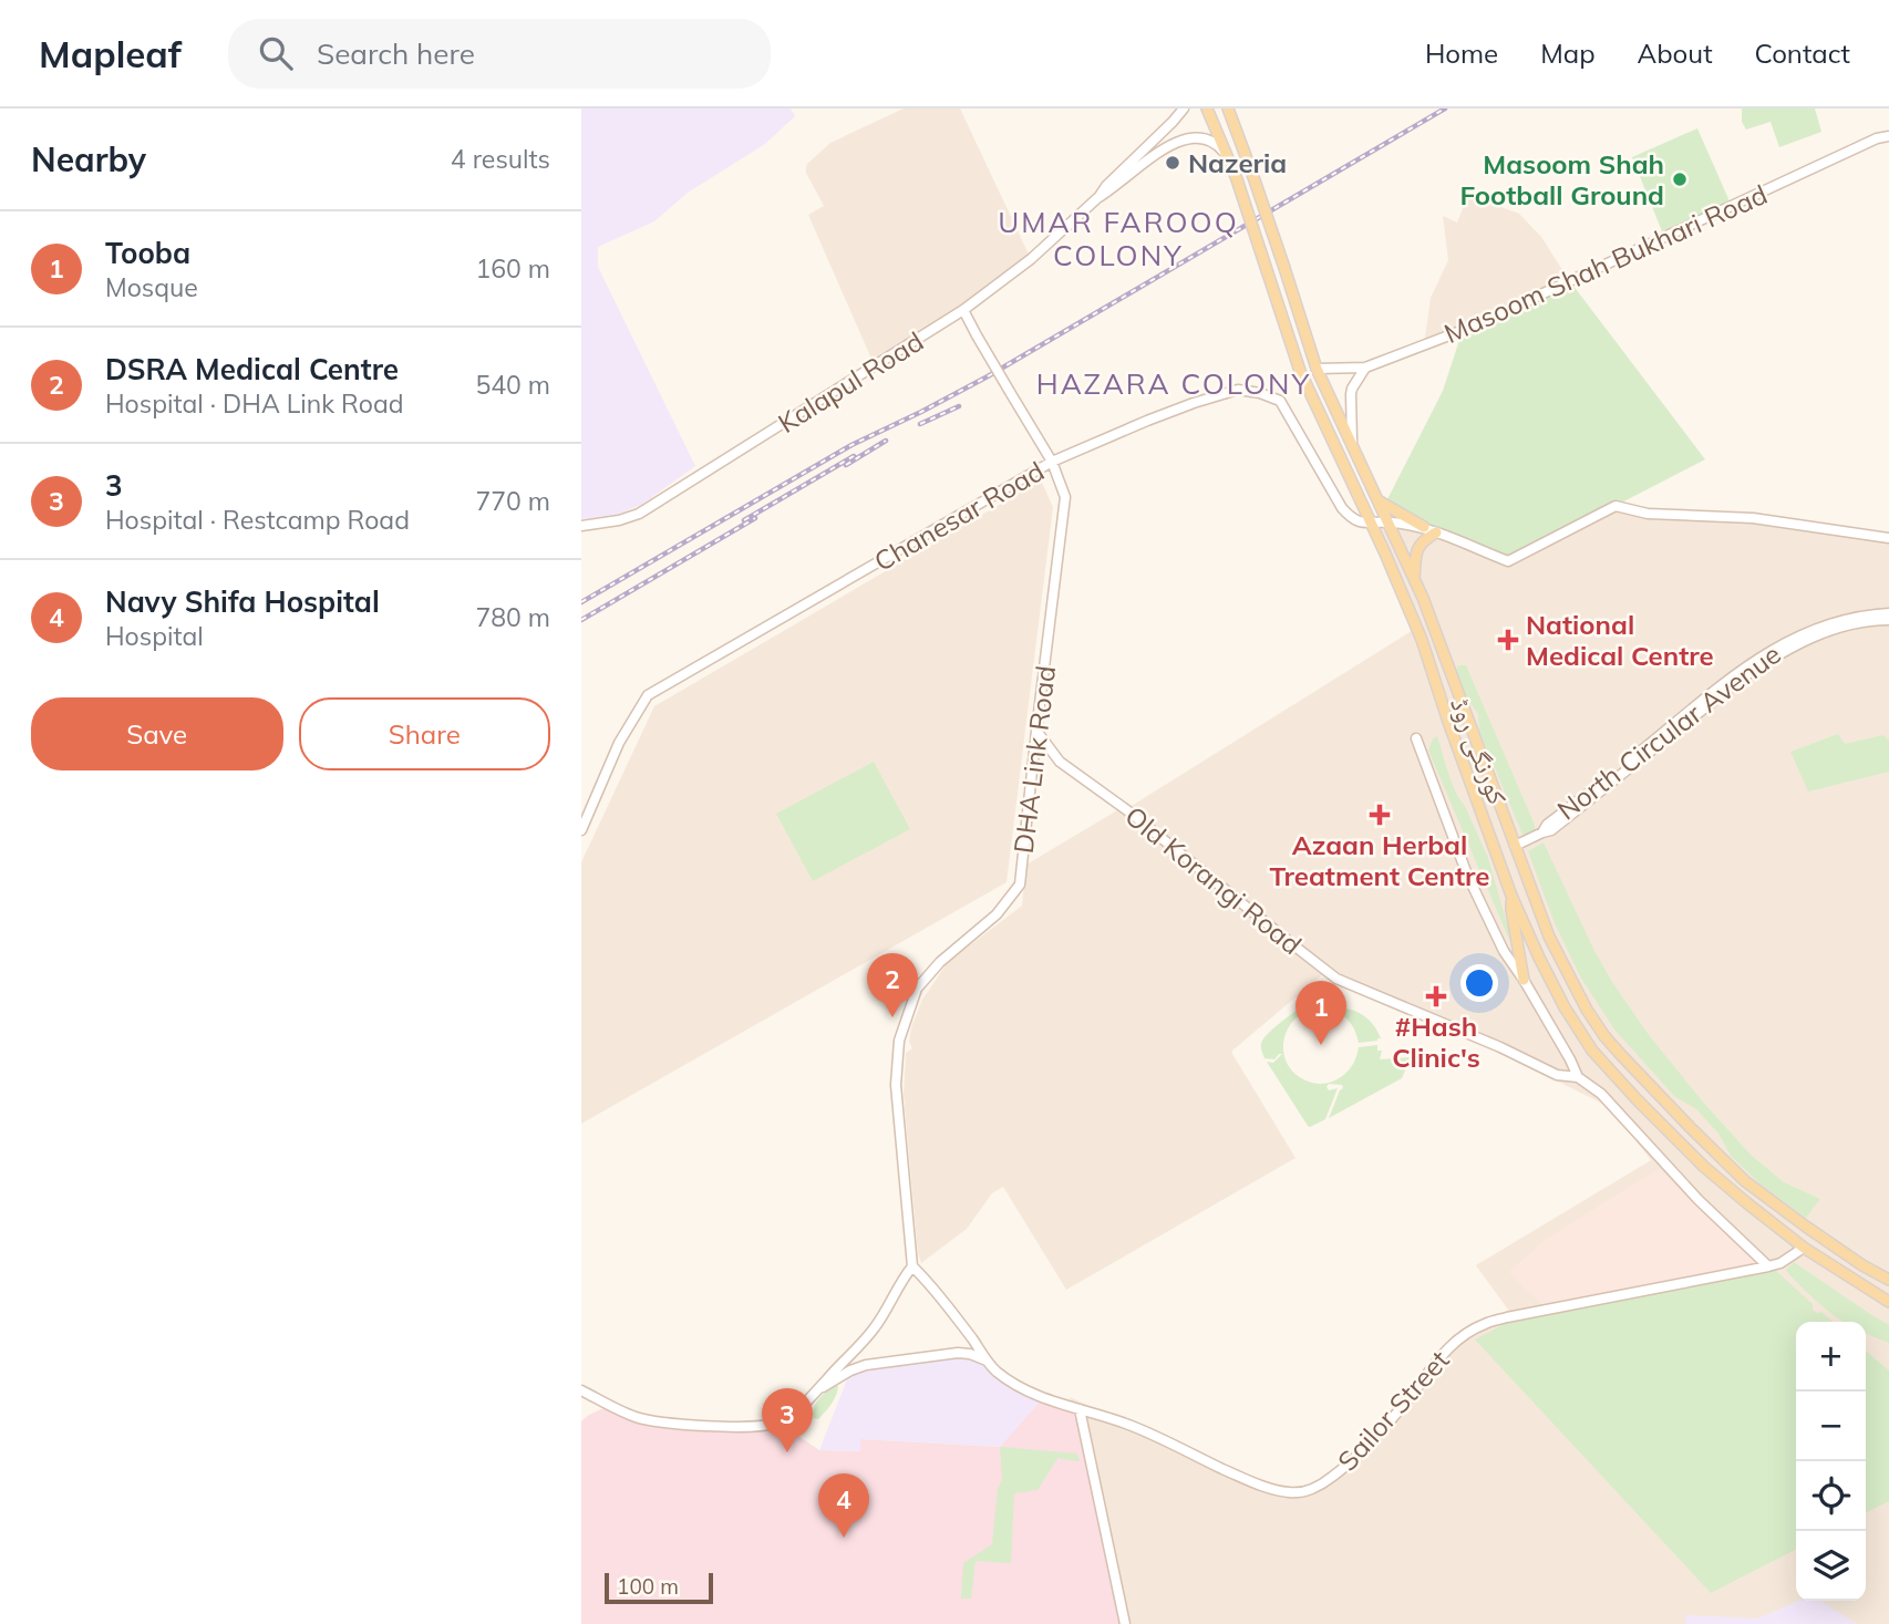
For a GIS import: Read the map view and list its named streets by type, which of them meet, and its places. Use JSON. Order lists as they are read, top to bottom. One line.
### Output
{"streets":{"main road":["کورنگی روڈ"],"street":["Masoom Shah Bukhari Road","Kalapul Road","Chanesar Road","North Circular Avenue","DHA Link Road","Old Korangi Road","Sailor Street"]},"crossings":[["Masoom Shah Bukhari Road","کورنگی روڈ"],["Kalapul Road","DHA Link Road"],["Chanesar Road","کورنگی روڈ"],["Chanesar Road","DHA Link Road"],["North Circular Avenue","کورنگی روڈ"],["کورنگی روڈ","Sailor Street"],["DHA Link Road","Old Korangi Road"],["DHA Link Road","Sailor Street"]],"districts":["UMAR FAROOQ COLONY","HAZARA COLONY"],"places":{"other":["Nazeria","Masoom Shah Football Ground"],"health":["National Medical Centre","Azaan Herbal Treatment Centre","#Hash Clinic's"]},"scale_bar":"100 m","page":{"header":"Mapleaf","search":"Search here","nav":["Home","Map","About","Contact"],"heading":["Nearby","4 results"],"list":[{"mark":"1","name":"Tooba","note":"Mosque","value":"160 m"},{"mark":"2","name":"DSRA Medical Centre","note":"Hospital · DHA Link Road","value":"540 m"},{"mark":"3","name":"3","note":"Hospital · Restcamp Road","value":"770 m"},{"mark":"4","name":"Navy Shifa Hospital","note":"Hospital","value":"780 m"}],"buttons":["Save","Share"],"pins":["2","1","3","4"],"map_buttons":["+","−"],"scale":"100 m"}}
